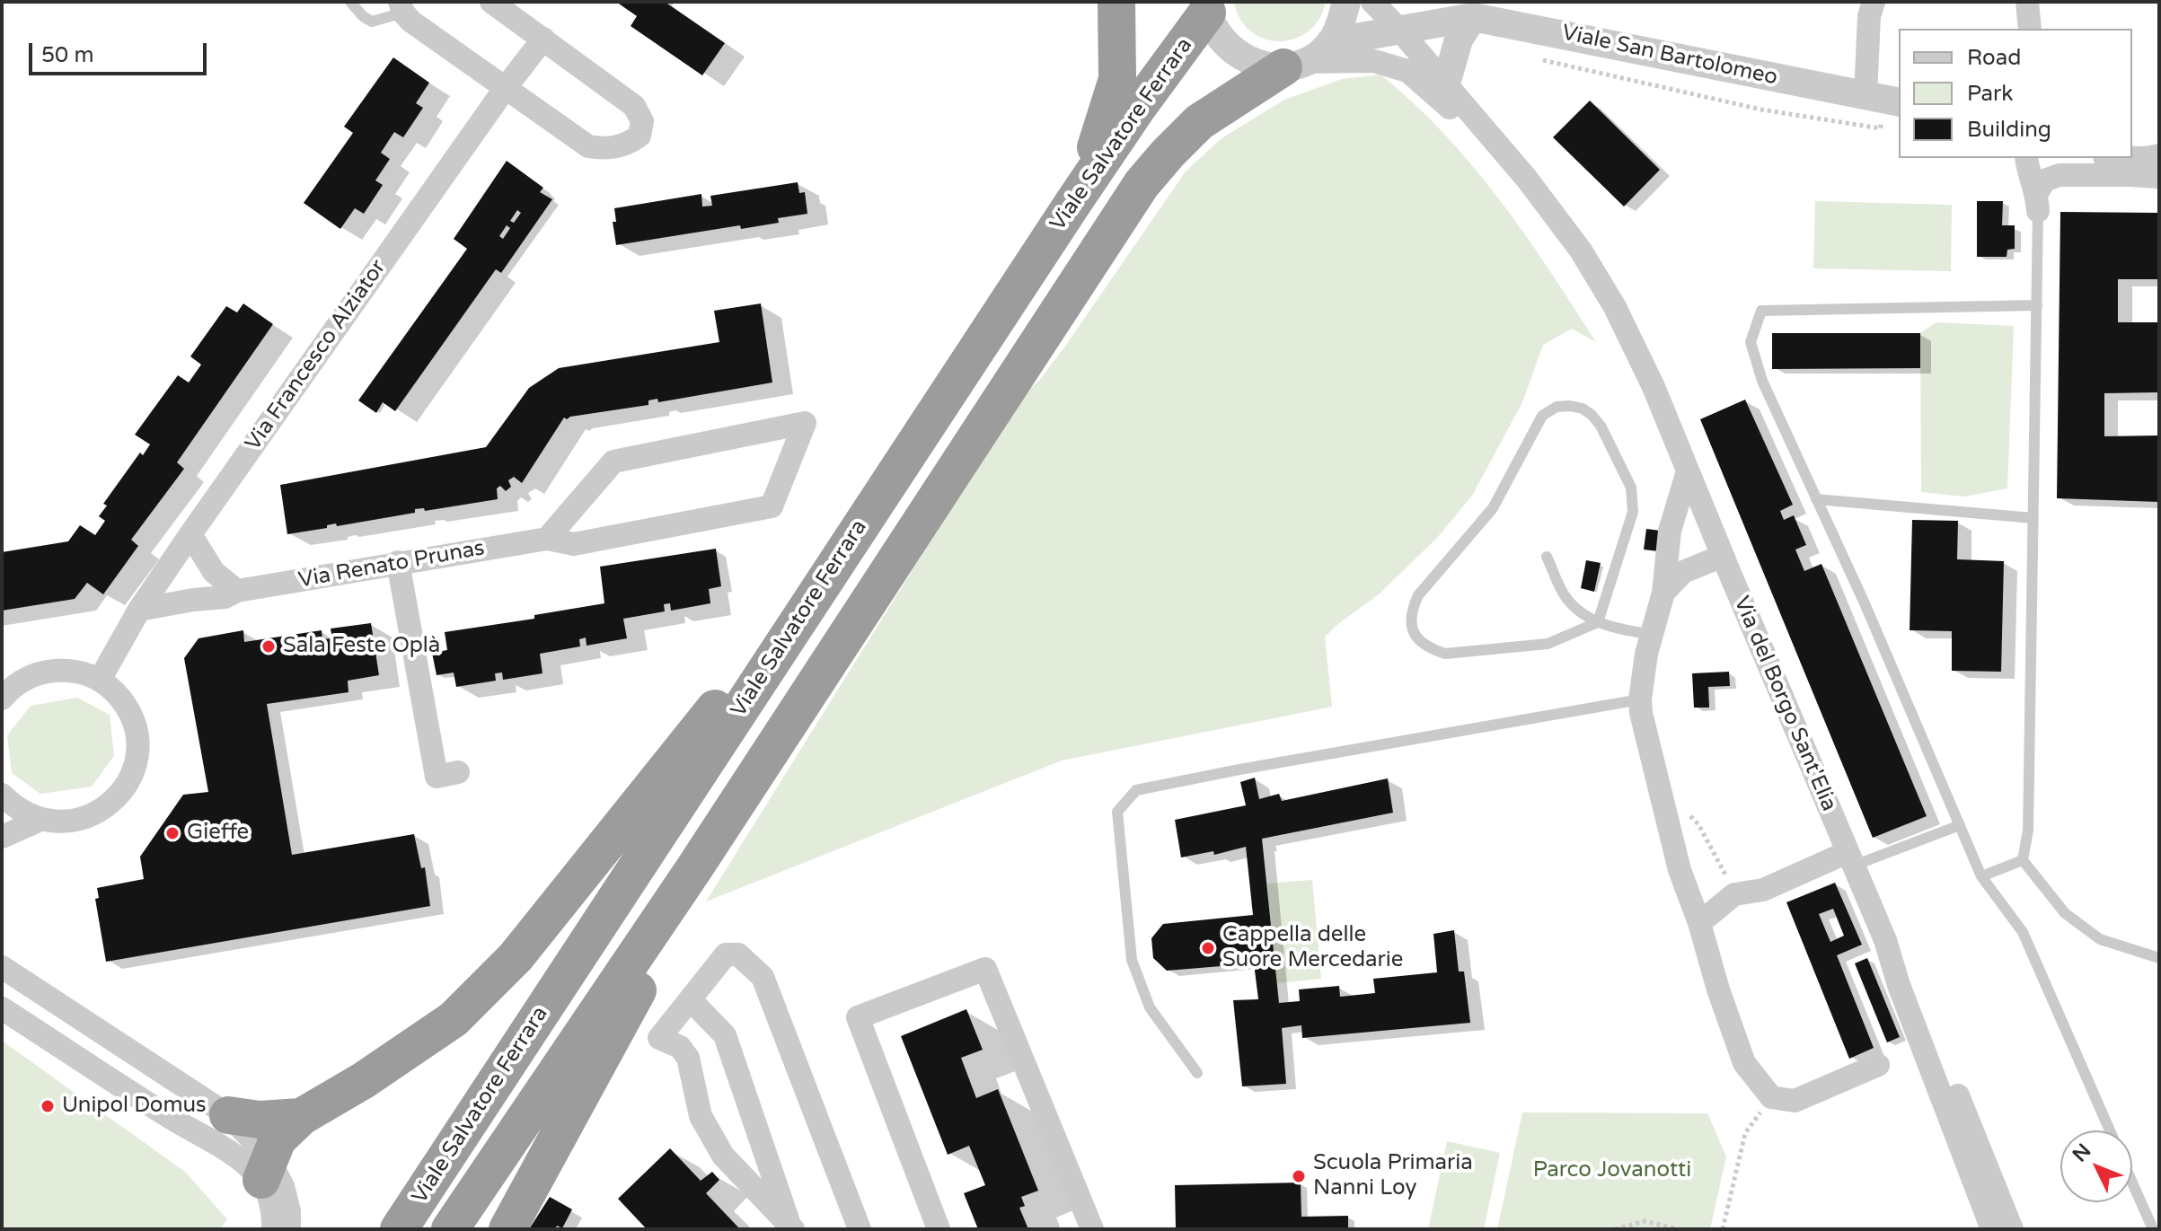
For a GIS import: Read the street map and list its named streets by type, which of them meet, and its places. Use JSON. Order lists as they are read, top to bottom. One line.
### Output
{"streets":{"highway":["Viale Salvatore Ferrara"],"street":["Viale San Bartolomeo","Via Francesco Alziator","Via Renato Prunas","Via del Borgo Sant'Elia"]},"crossings":[["Viale San Bartolomeo","Via del Borgo Sant'Elia"],["Viale Salvatore Ferrara","Via del Borgo Sant'Elia"],["Via Francesco Alziator","Via Renato Prunas"]],"parks":["Parco Jovanotti"],"places":["Sala Feste Oplà","Gieffe","Cappella delle Suore Mercedarie","Unipol Domus","Scuola Primaria Nanni Loy"],"legend":["Road","Park","Building"],"scale_bar":"50 m","north":"top left"}
